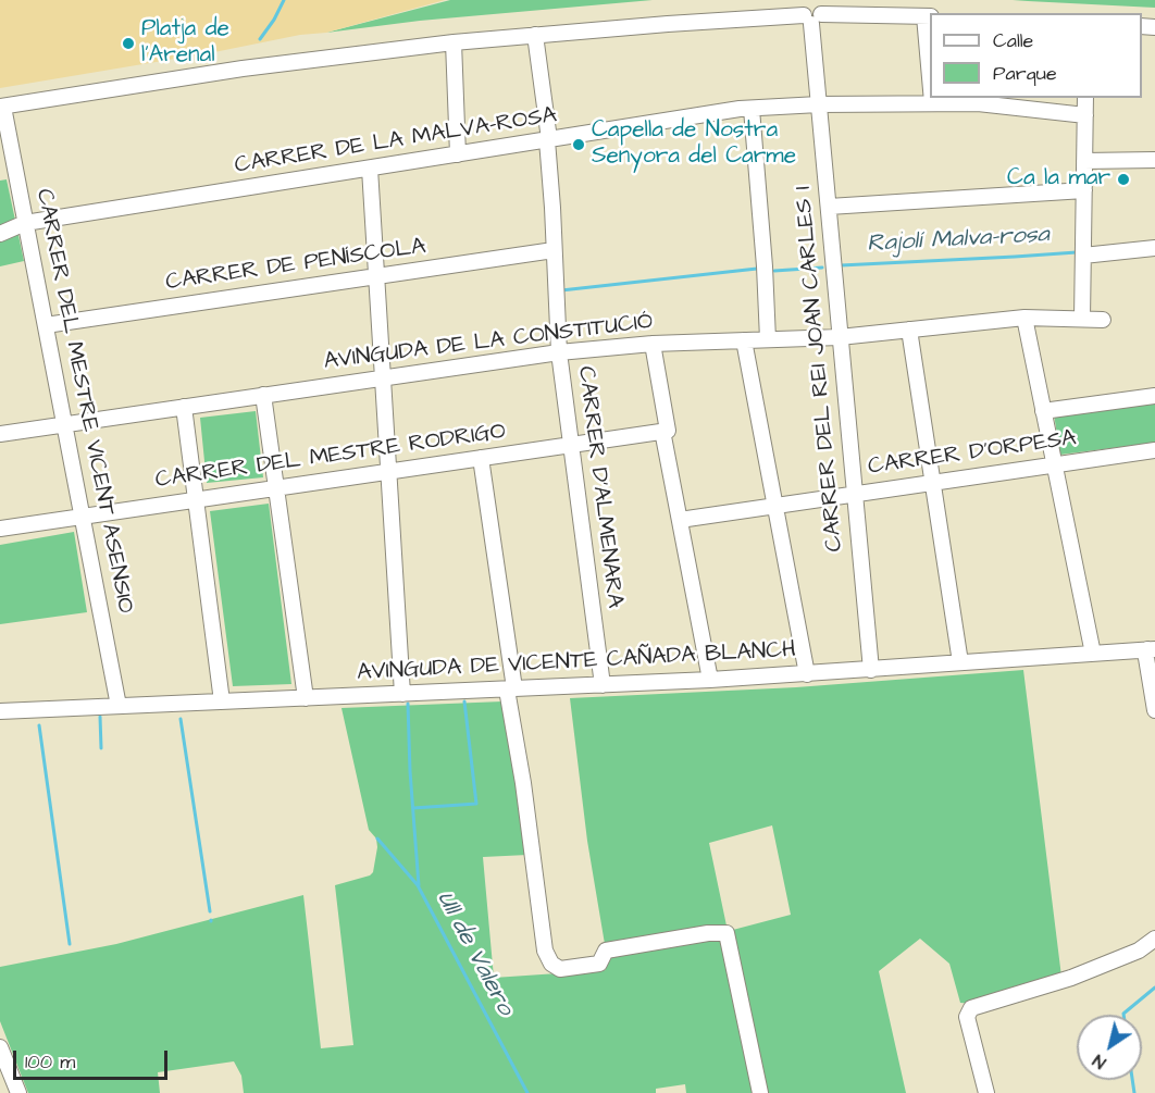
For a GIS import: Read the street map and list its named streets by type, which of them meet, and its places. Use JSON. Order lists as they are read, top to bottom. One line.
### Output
{"streets":{"street":["CARRER DE LA MALVA-ROSA","CARRER DE PENÍSCOLA","AVINGUDA DE LA CONSTITUCIÓ","CARRER DEL REI JOAN CARLES I","CARRER DEL MESTRE VICENT ASENSIO","CARRER D'ORPESA","CARRER DEL MESTRE RODRIGO","CARRER D'ALMENARA","AVINGUDA DE VICENTE CAÑADA BLANCH"]},"crossings":[["CARRER DE LA MALVA-ROSA","CARRER DEL REI JOAN CARLES I"],["CARRER DE LA MALVA-ROSA","CARRER DEL MESTRE VICENT ASENSIO"],["CARRER DE LA MALVA-ROSA","CARRER D'ALMENARA"],["CARRER DE PENÍSCOLA","CARRER DEL MESTRE VICENT ASENSIO"],["CARRER DE PENÍSCOLA","CARRER D'ALMENARA"],["AVINGUDA DE LA CONSTITUCIÓ","CARRER DEL REI JOAN CARLES I"],["AVINGUDA DE LA CONSTITUCIÓ","CARRER DEL MESTRE VICENT ASENSIO"],["AVINGUDA DE LA CONSTITUCIÓ","CARRER D'ALMENARA"],["CARRER DEL REI JOAN CARLES I","CARRER D'ORPESA"],["CARRER DEL REI JOAN CARLES I","AVINGUDA DE VICENTE CAÑADA BLANCH"],["CARRER DEL MESTRE VICENT ASENSIO","CARRER DEL MESTRE RODRIGO"],["CARRER DEL MESTRE VICENT ASENSIO","AVINGUDA DE VICENTE CAÑADA BLANCH"],["CARRER DEL MESTRE RODRIGO","CARRER D'ALMENARA"],["CARRER D'ALMENARA","AVINGUDA DE VICENTE CAÑADA BLANCH"]],"water":["Rajolí Malva-rosa","Ull de Valero"],"places":["Platja de l'Arenal","Capella de Nostra Senyora del Carme","Ca la mar"],"legend":["Calle","Parque"],"scale_bar":"100 m","north":"bottom left"}
